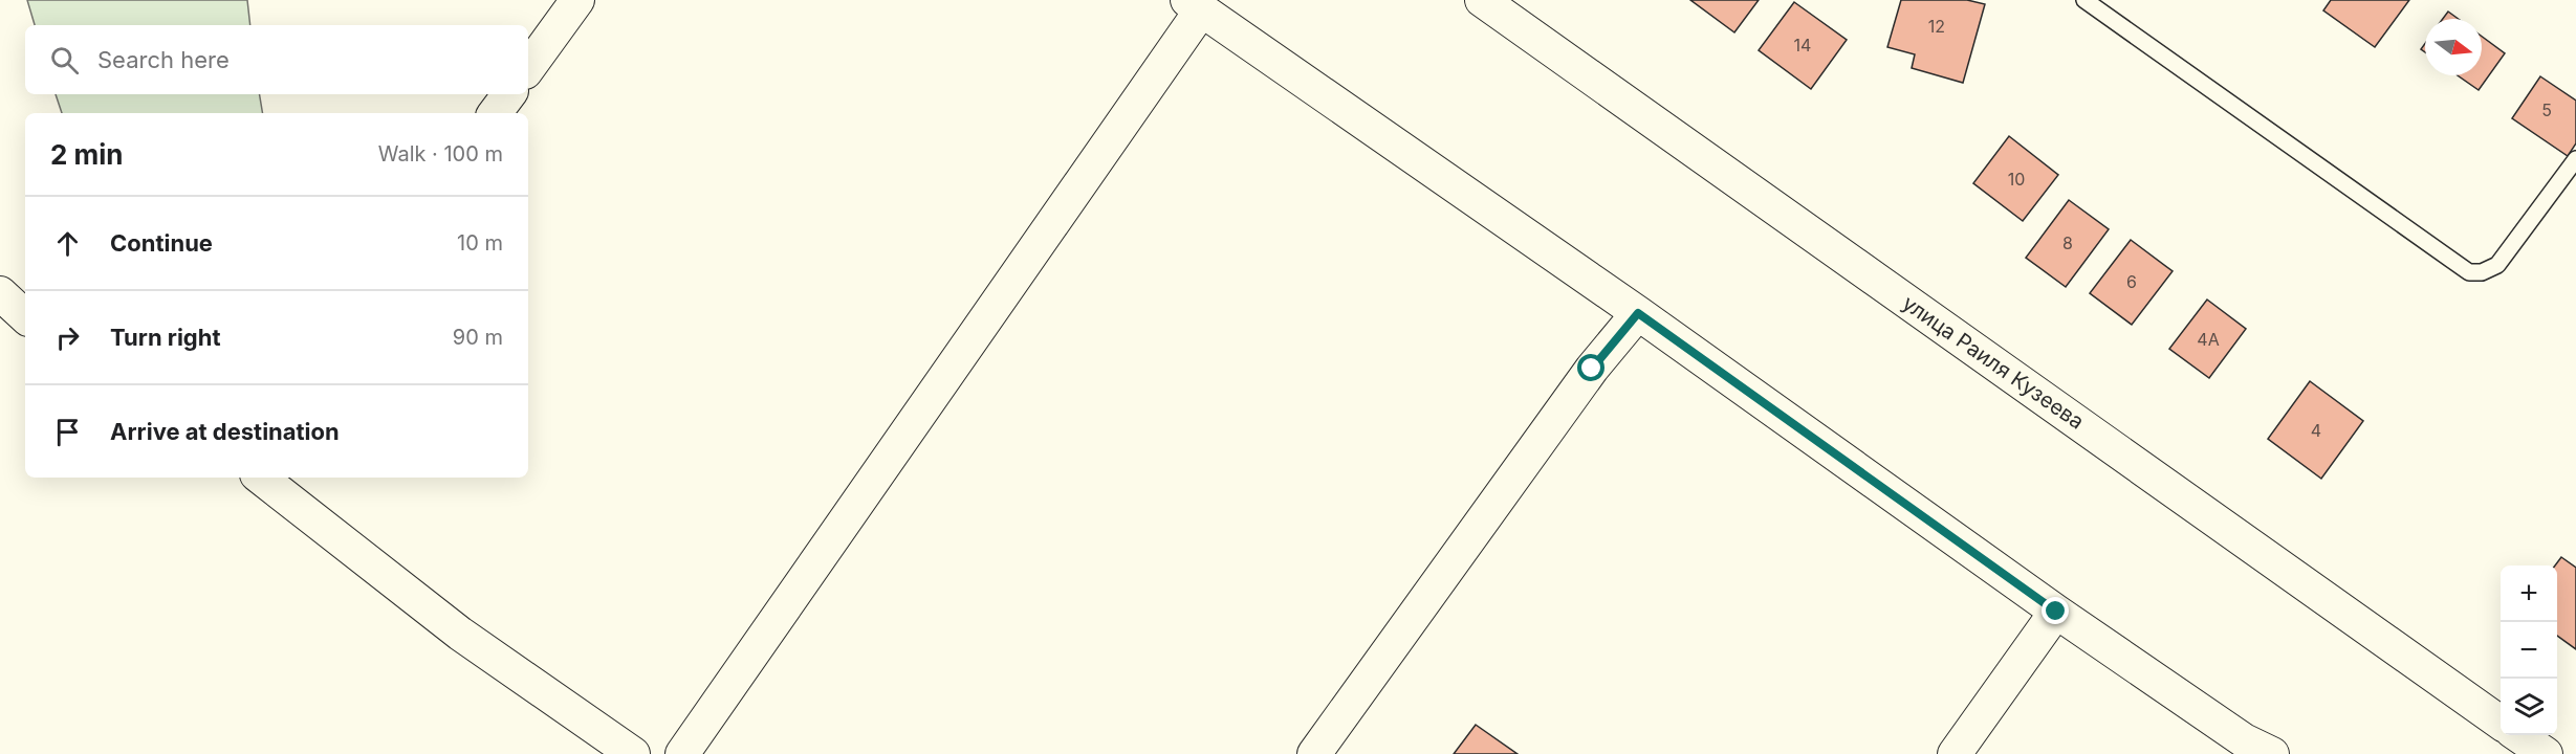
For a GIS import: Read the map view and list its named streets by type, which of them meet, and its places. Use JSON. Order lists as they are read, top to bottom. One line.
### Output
{"streets":{"street":["улица Раиля Кузеева"]},"house_numbers":["12","14","5","10","8","6","4А","4"],"north":"right","page":{"search":"Search here","heading":["2 min","Walk · 100 m"],"list":[["Continue","10 m"],["Turn right","90 m"],"Arrive at destination"],"map_buttons":["+","−"]}}
